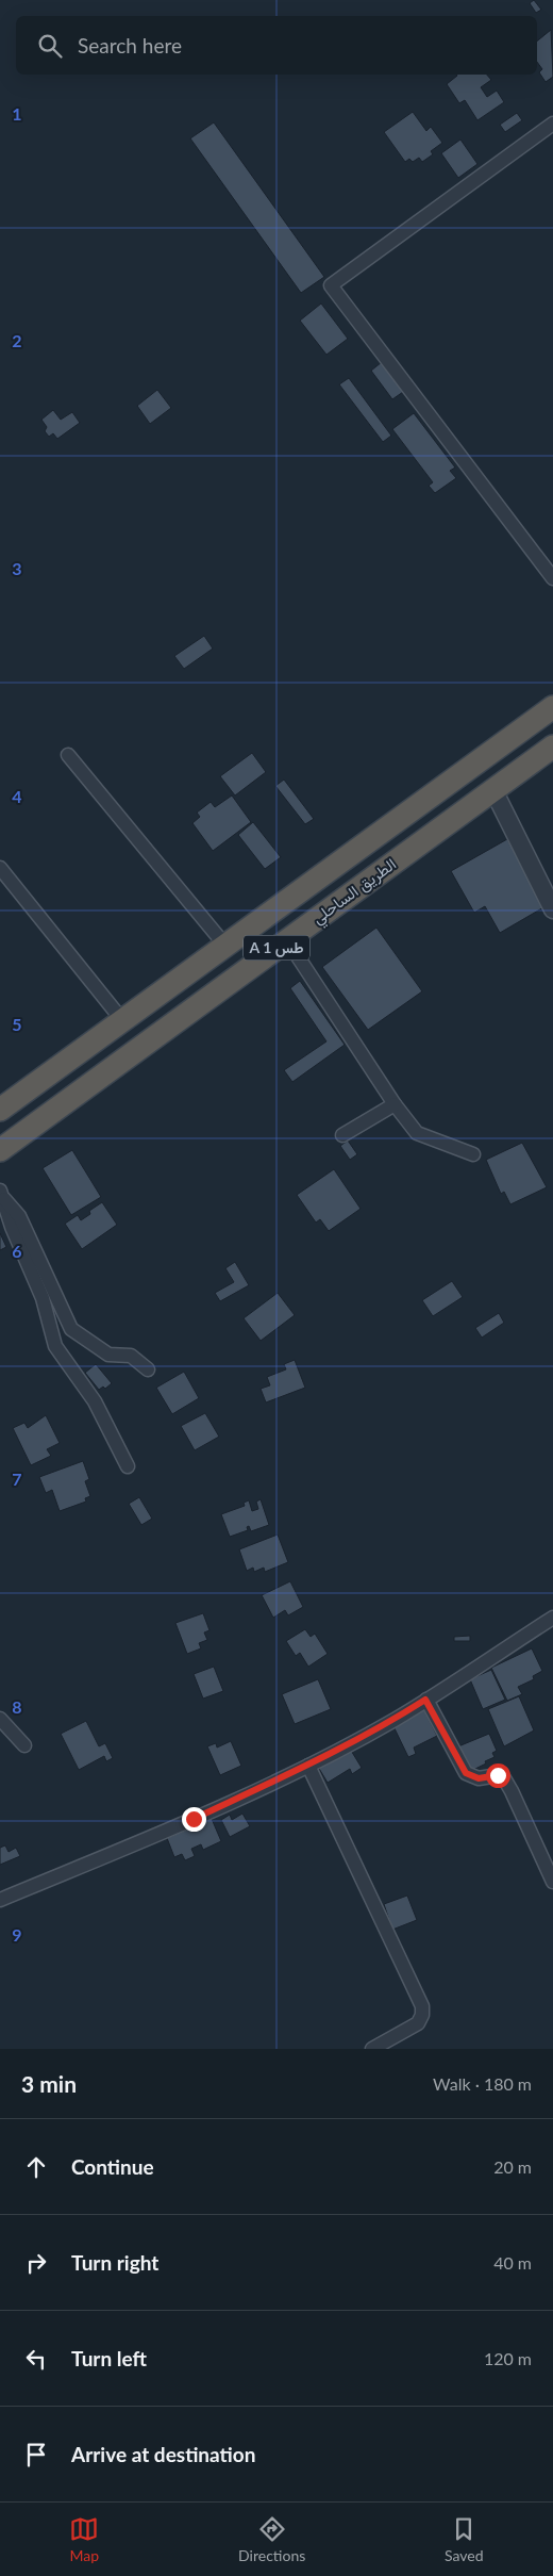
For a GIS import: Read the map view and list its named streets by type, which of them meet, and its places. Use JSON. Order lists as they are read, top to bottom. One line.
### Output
{"streets":{"highway":["الطريق الساحلي","A 1 طس"]},"page":{"search":"Search here","heading":["3 min","Walk · 180 m"],"list":[["Continue","20 m"],["Turn right","40 m"],["Turn left","120 m"],"Arrive at destination"],"nav":["Map","Directions","Saved"]},"grid":{"rows":["1","2","3","4","5","6","7","8","9"]}}
